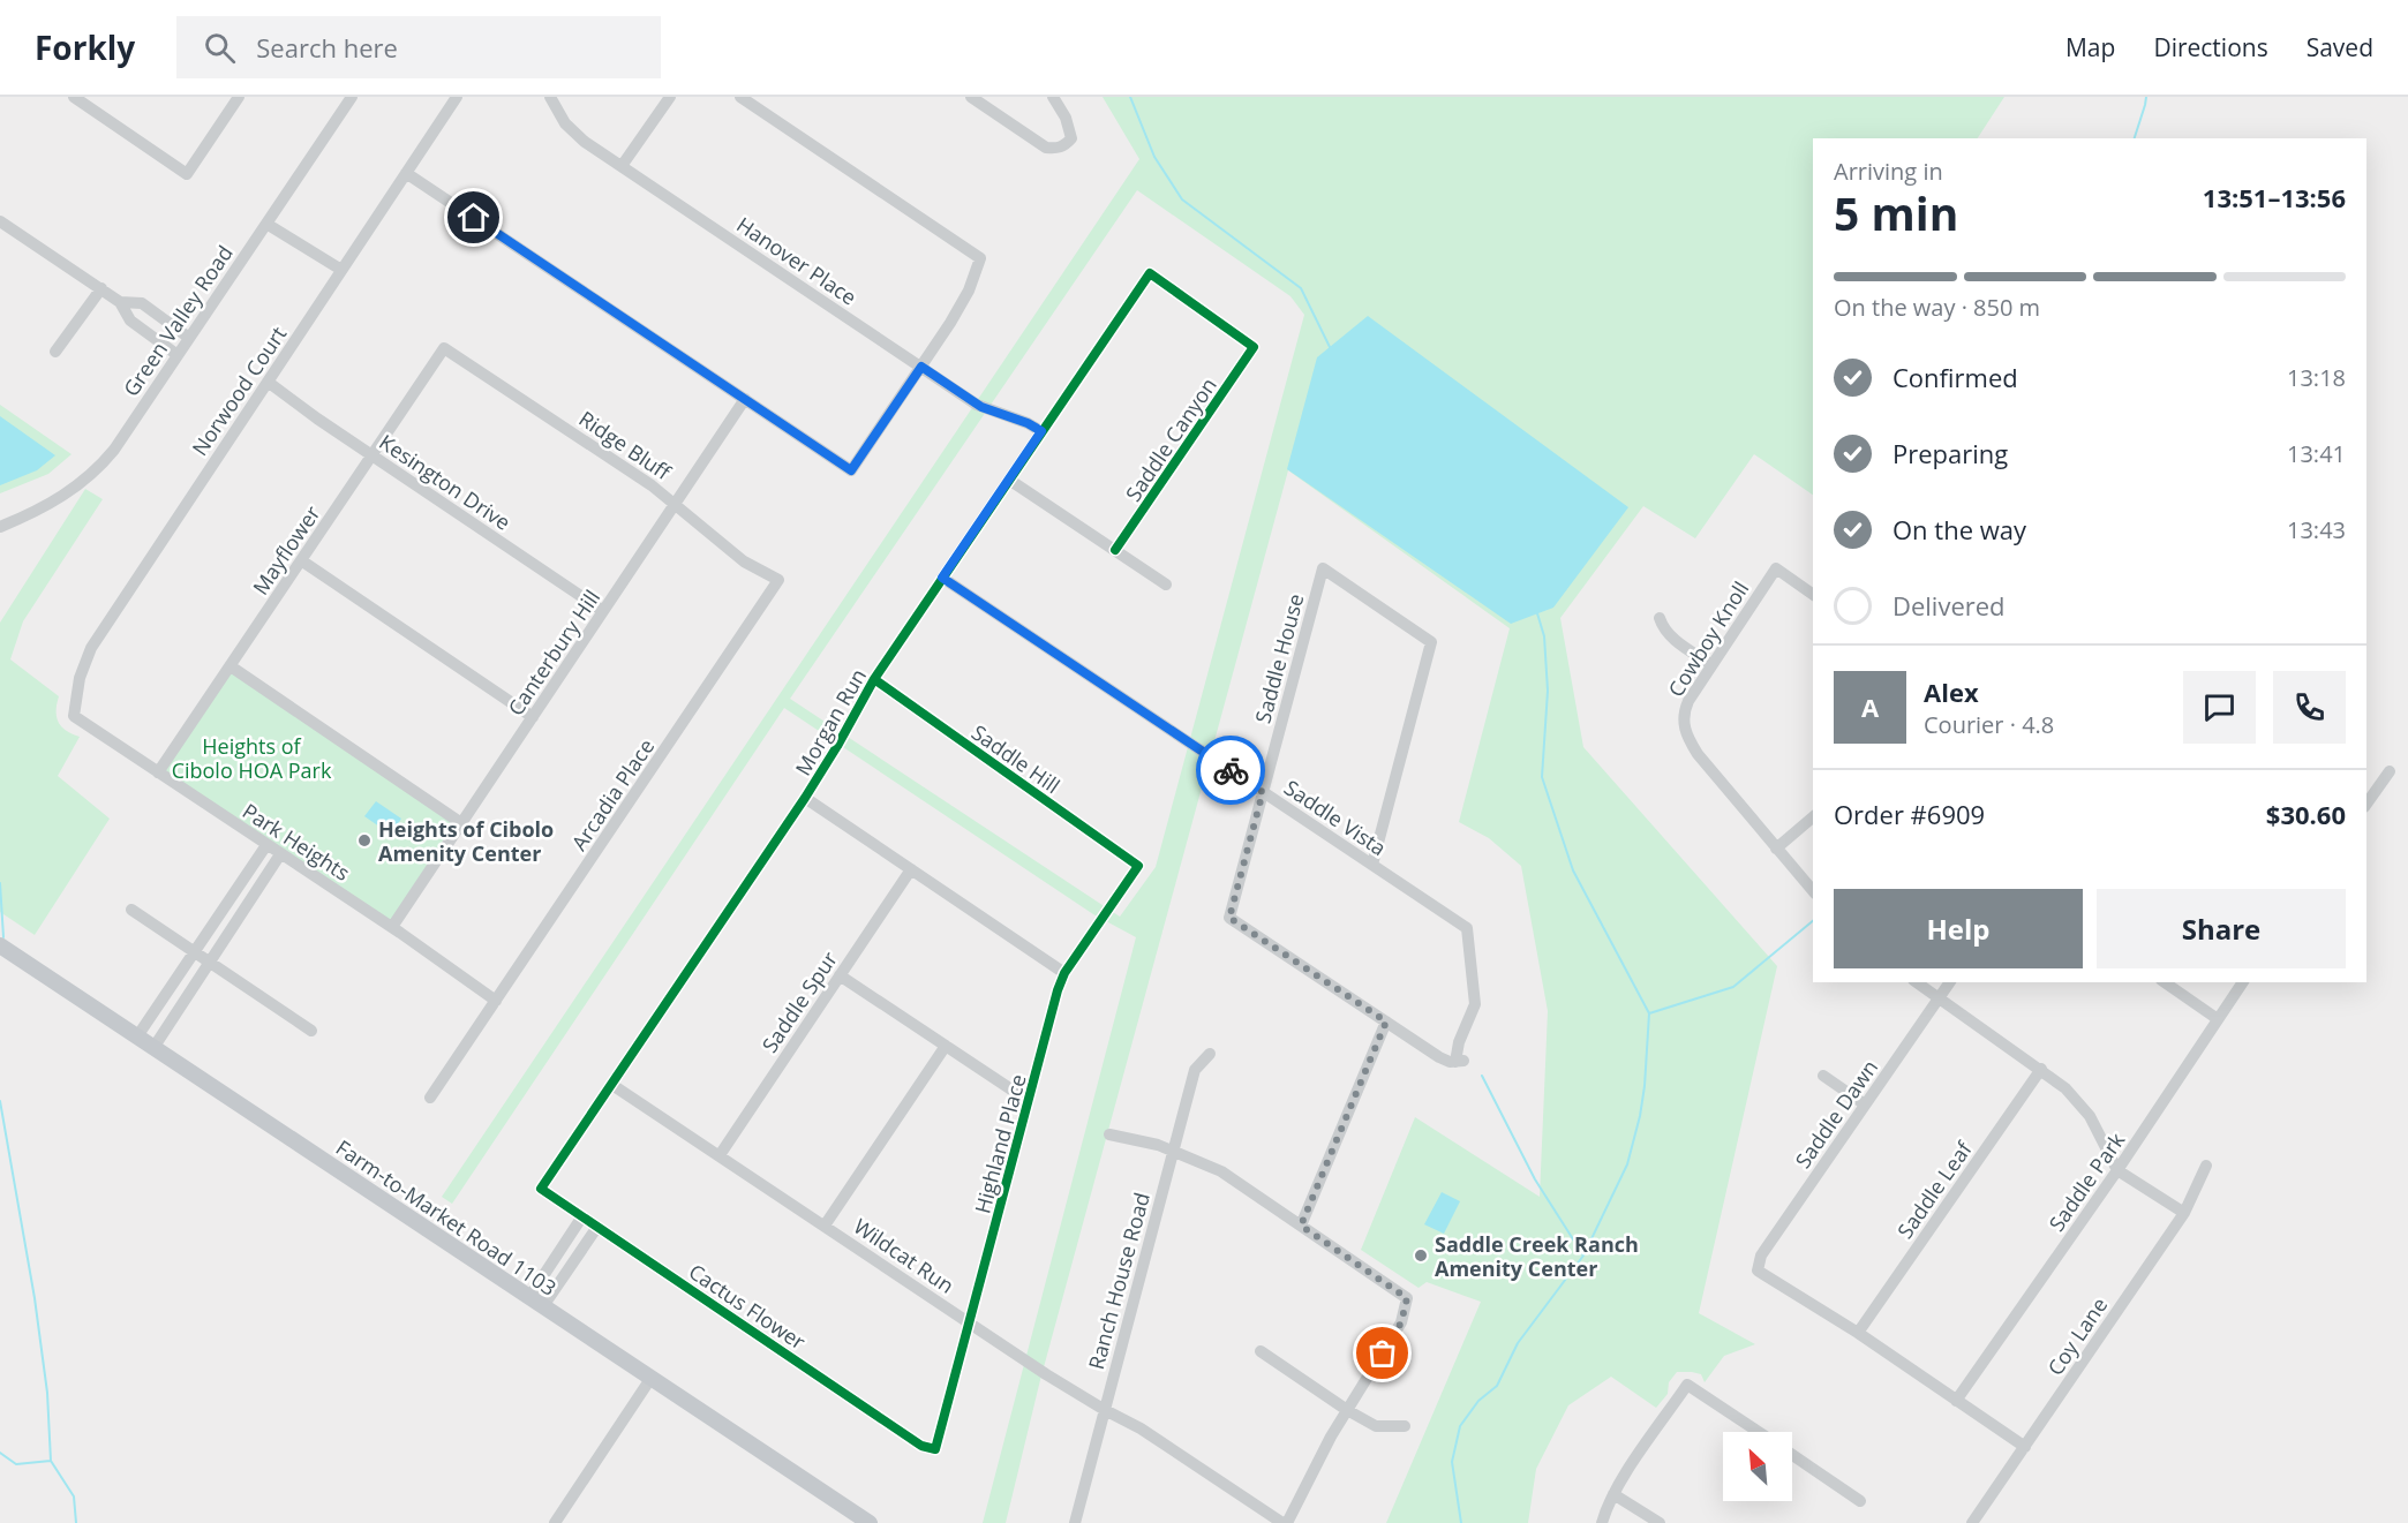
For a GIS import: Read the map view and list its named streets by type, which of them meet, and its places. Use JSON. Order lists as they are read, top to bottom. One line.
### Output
{"streets":{"main road":["Farm-to-Market Road 1103"],"street":["Hanover Place","Green Valley Road","Norwood Court","Saddle Canyon","Ridge Bluff","Kesington Drive","Mayflower","Cowboy Knoll","Canterbury Hill","Saddle House","Morgan Run","Saddle Hill","Arcadia Place","Saddle Vista","Park Heights","Saddle Spur","Saddle Dawn","Highland Place","Saddle Park","Saddle Leaf","Wildcat Run","Ranch House Road","Cactus Flower","Coy Lane"]},"crossings":[["Hanover Place","Morgan Run"],["Norwood Court","Kesington Drive"],["Norwood Court","Park Heights"],["Saddle Canyon","Morgan Run"],["Ridge Bluff","Mayflower"],["Ridge Bluff","Canterbury Hill"],["Ridge Bluff","Arcadia Place"],["Kesington Drive","Mayflower"],["Kesington Drive","Canterbury Hill"],["Mayflower","Park Heights"],["Canterbury Hill","Park Heights"],["Saddle House","Saddle Vista"],["Morgan Run","Saddle Hill"],["Morgan Run","Saddle Vista"],["Morgan Run","Wildcat Run"],["Morgan Run","Cactus Flower"],["Saddle Hill","Highland Place"],["Arcadia Place","Park Heights"],["Saddle Spur","Wildcat Run"],["Saddle Dawn","Saddle Leaf"],["Highland Place","Wildcat Run"],["Highland Place","Cactus Flower"],["Wildcat Run","Ranch House Road"]],"parks":["Heights of Cibolo HOA Park"],"places":["Heights of Cibolo Amenity Center","Saddle Creek Ranch Amenity Center"],"north":"top left","page":{"header":"Forkly","search":"Search here","nav":["Map","Directions","Saved"],"heading":["5 min","Arriving in","13:51–13:56"],"panel":["Alex","Courier · 4.8","Order #6909","$30.60"],"bar":"On the way · 850 m","list":[["Confirmed","13:18"],["Preparing","13:41"],["On the way","13:43"],"Delivered"],"round":"A","buttons":["Help","Share"]}}
